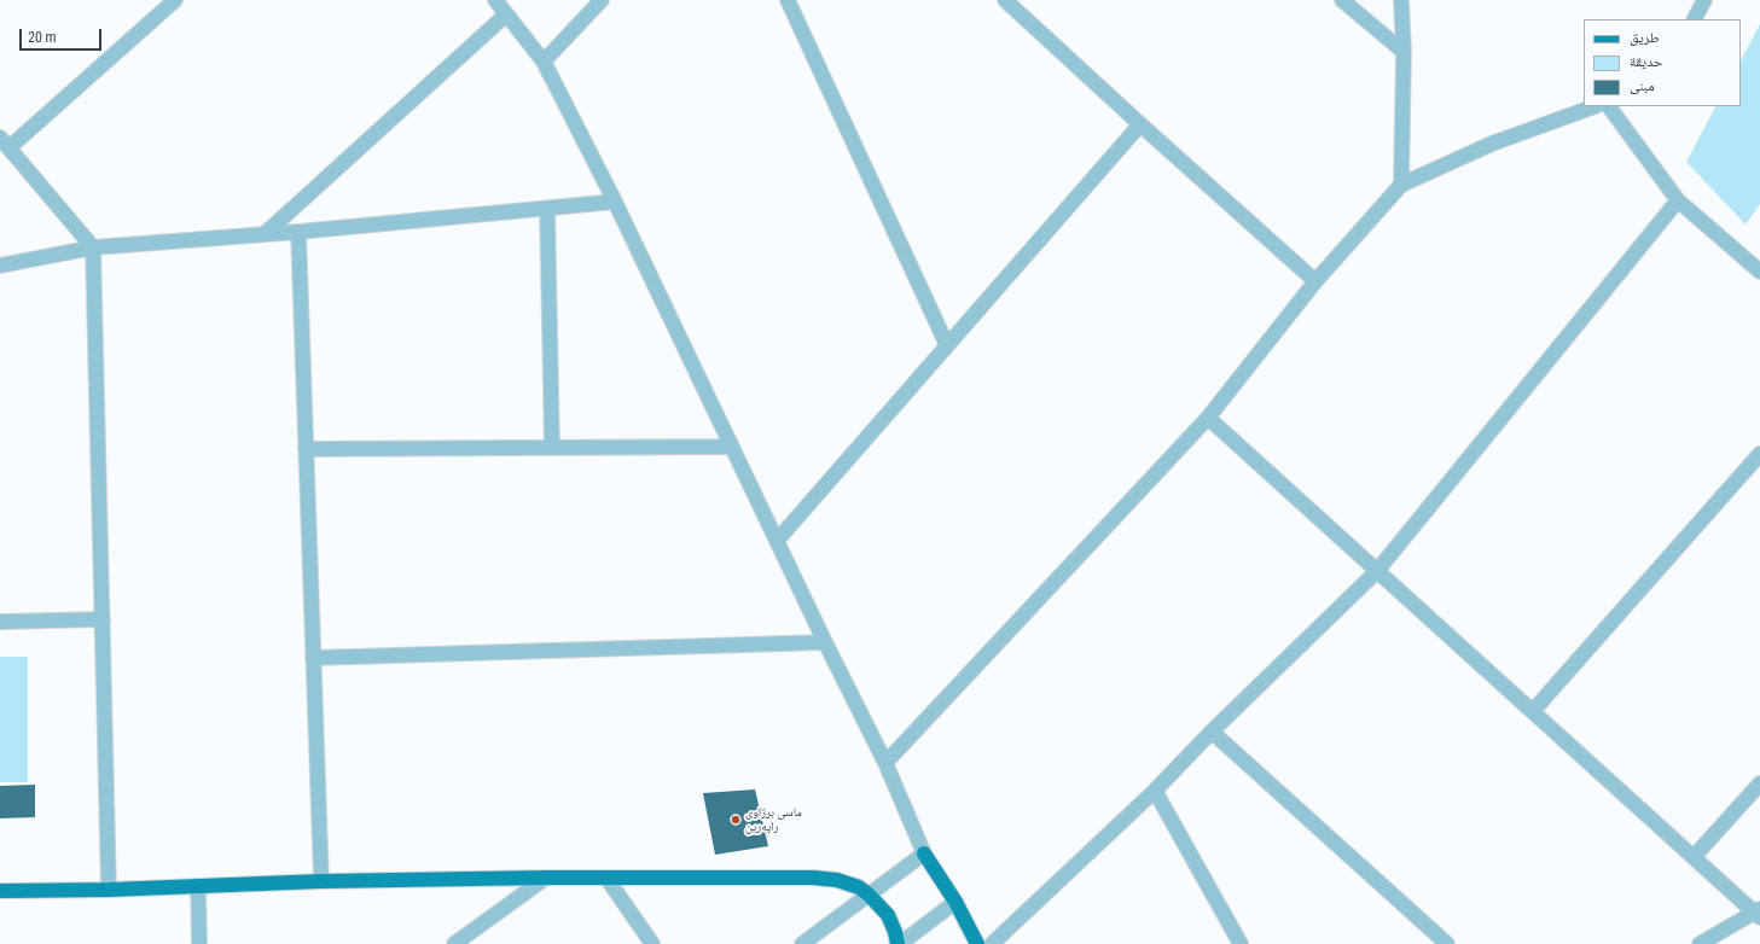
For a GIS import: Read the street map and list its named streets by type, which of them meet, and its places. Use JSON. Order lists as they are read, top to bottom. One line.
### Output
{"places":["ماسی برژاوی راپەرین"],"legend":["طريق","حديقة","مبنى"],"scale_bar":"20 m"}
